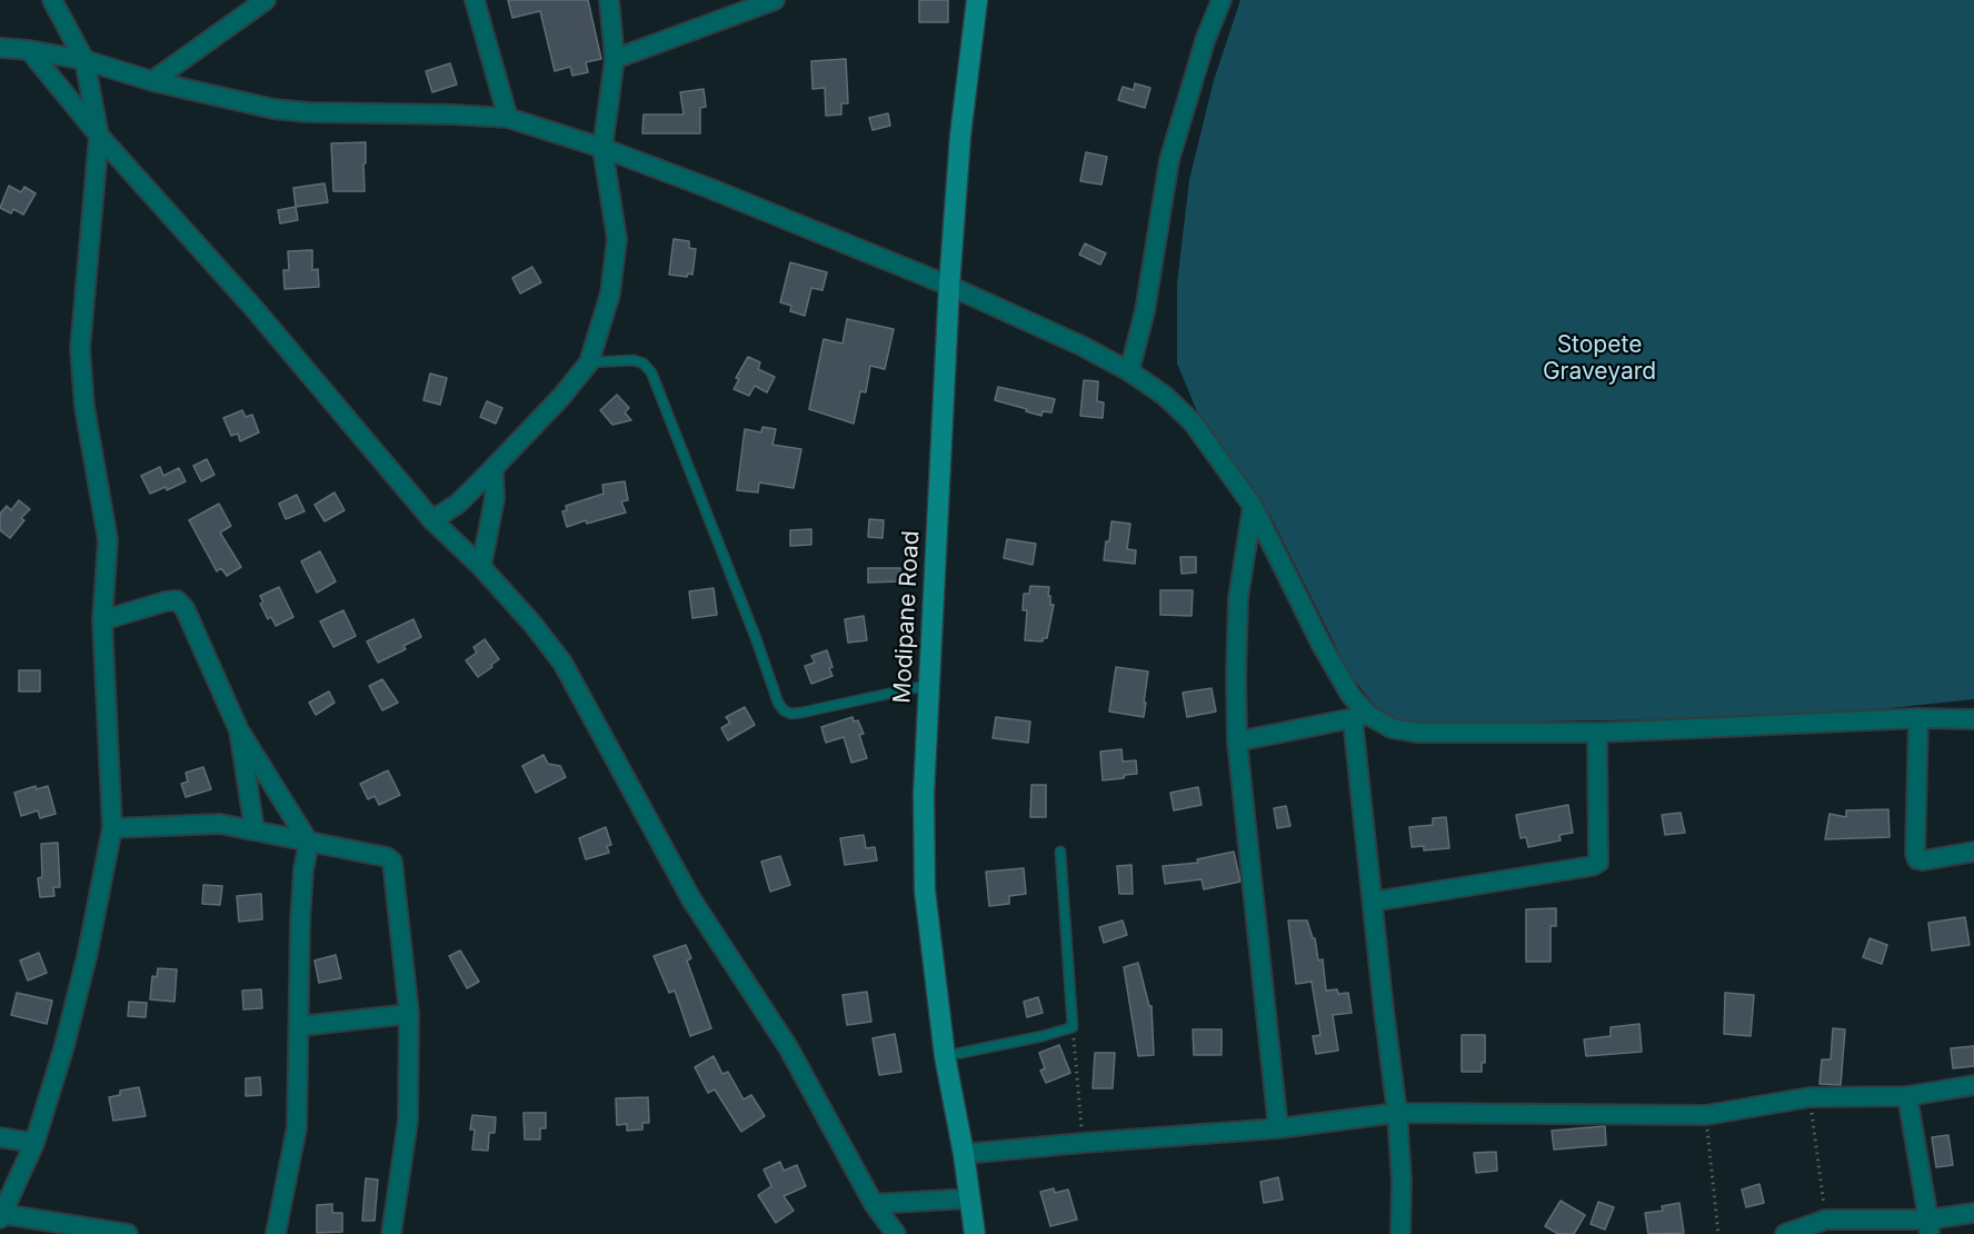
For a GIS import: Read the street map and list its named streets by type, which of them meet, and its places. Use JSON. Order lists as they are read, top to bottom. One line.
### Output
{"streets":{"main road":["Modipane Road"]},"parks":["Stopete Graveyard"]}
